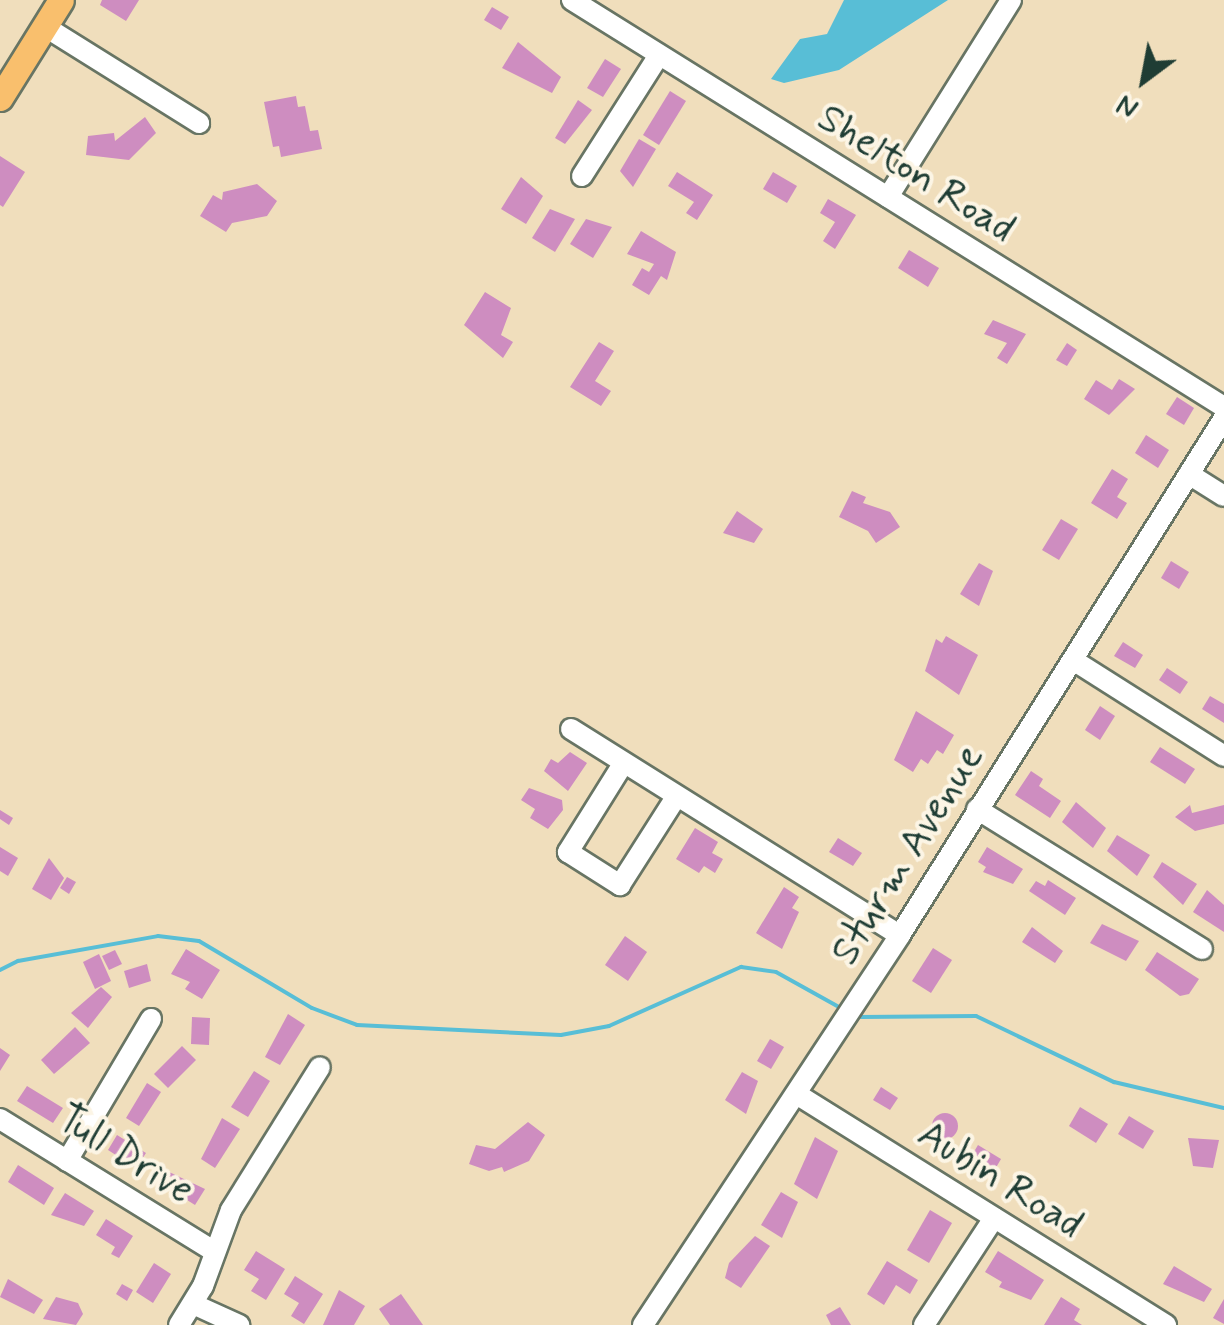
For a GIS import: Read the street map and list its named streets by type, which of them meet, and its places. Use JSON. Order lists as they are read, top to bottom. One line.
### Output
{"streets":{"street":["Shelton Road","Sturm Avenue","Tull Drive","Aubin Road"]},"crossings":[["Sturm Avenue","Aubin Road"]],"north":"bottom left"}
